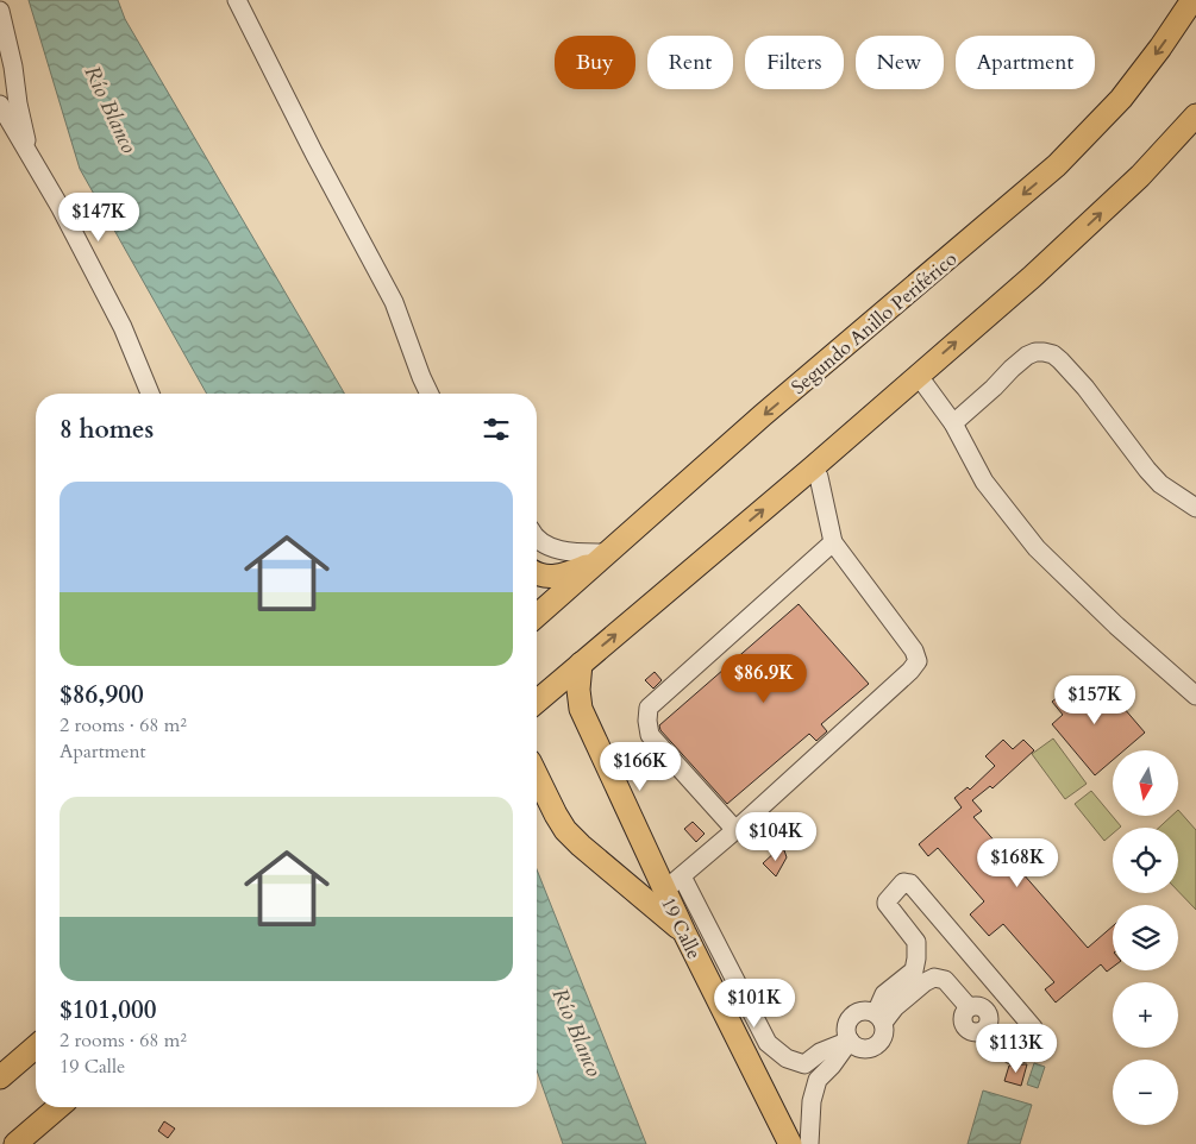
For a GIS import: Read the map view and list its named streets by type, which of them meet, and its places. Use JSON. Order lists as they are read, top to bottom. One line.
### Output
{"streets":{"main road":["Segundo Anillo Periférico","19 Calle"]},"water":["Río Blanco"],"north":"bottom","page":{"chip":["Buy","Rent","Filters","New","Apartment"],"price":["$147K","$86.9K","$157K","$166K","$104K","$168K","$101K","$113K"],"heading":"8 homes","list":[{"name":"$86,900","note":"2 rooms · 68 m² · Apartment"},{"name":"$101,000","note":"2 rooms · 68 m² · 19 Calle"}],"map_buttons":["+","−"]}}
